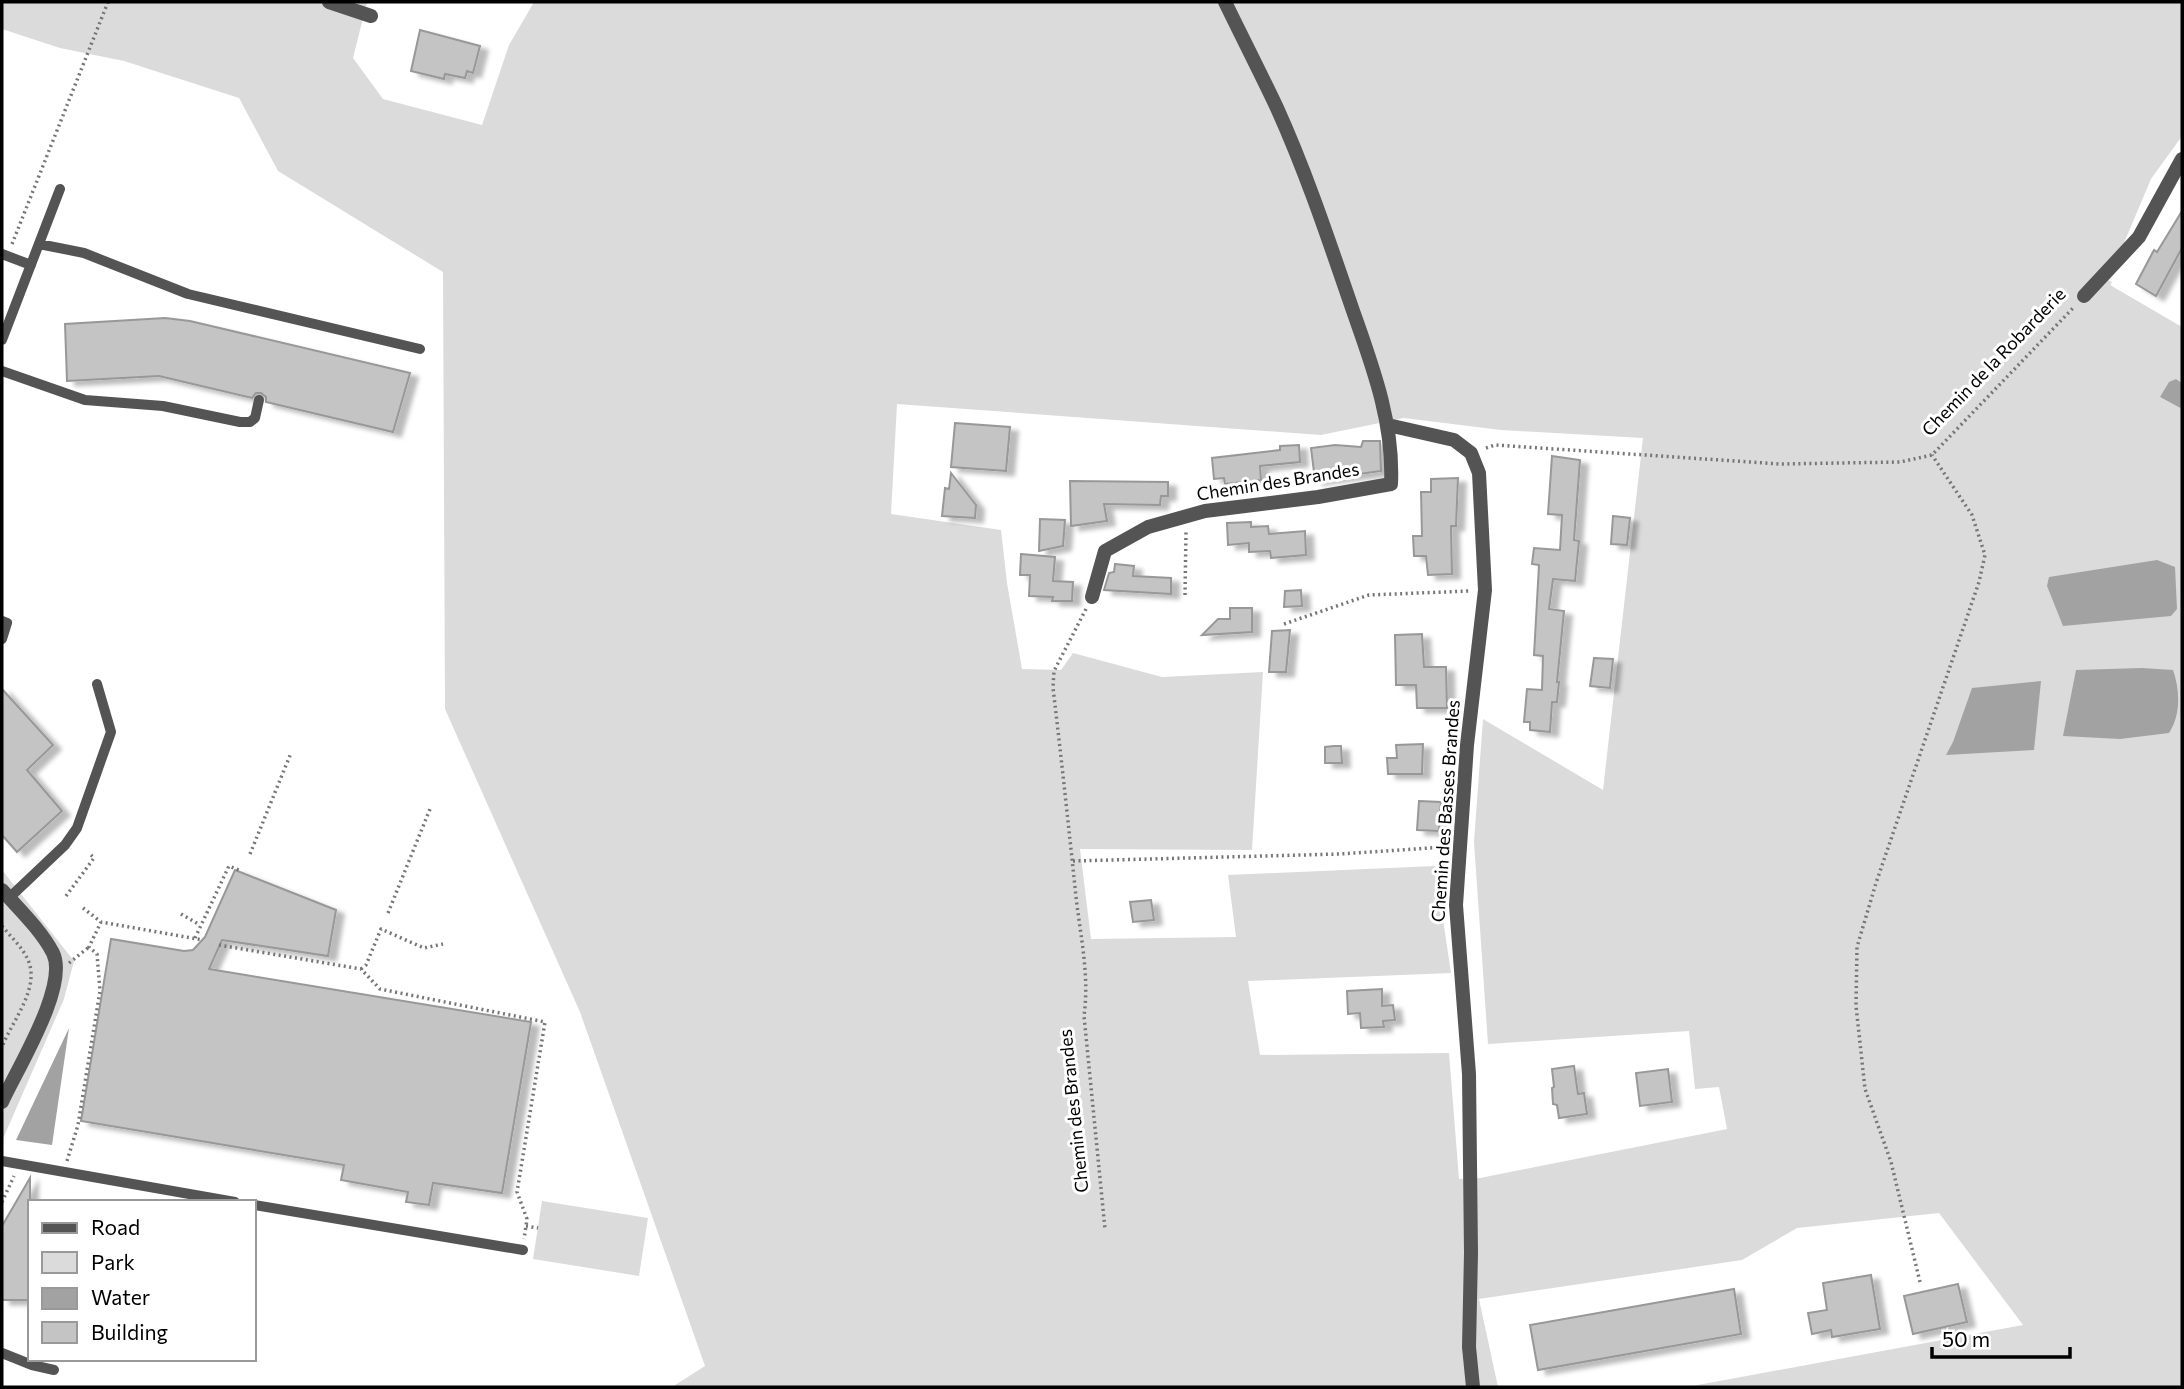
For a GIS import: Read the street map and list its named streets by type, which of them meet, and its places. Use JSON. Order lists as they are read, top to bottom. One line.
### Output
{"streets":{"street":["Chemin de la Robarderie","Chemin des Brandes","Chemin des Basses Brandes"]},"crossings":[["Chemin de la Robarderie","Chemin des Basses Brandes"]],"legend":["Road","Park","Water","Building"],"scale_bar":"50 m"}
